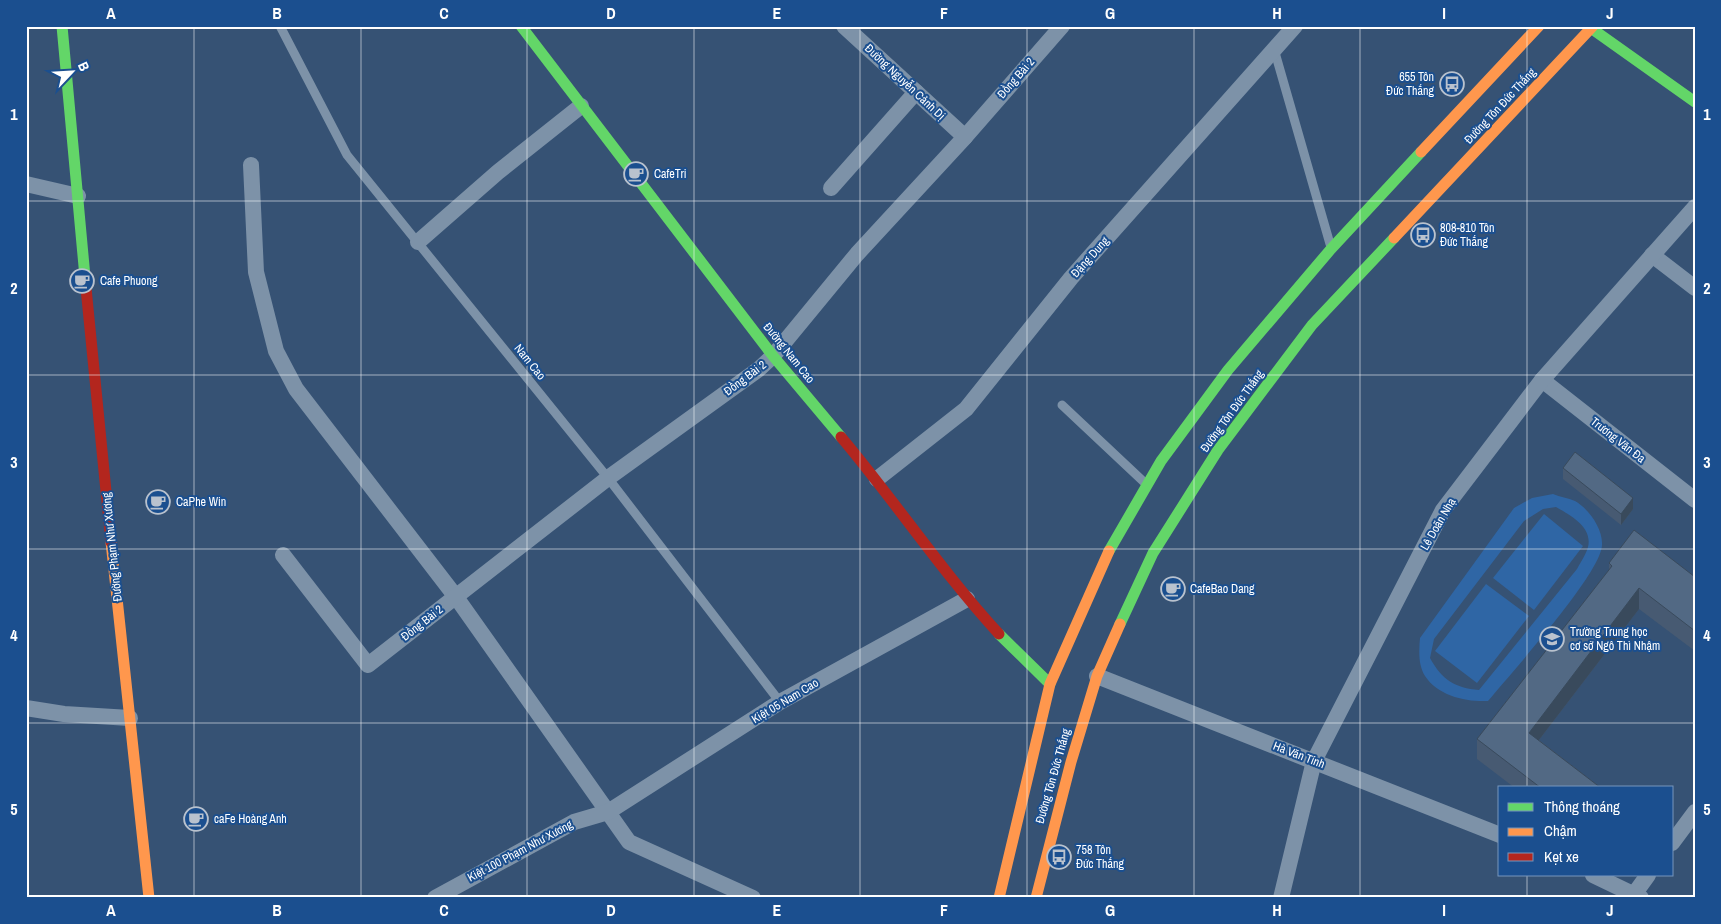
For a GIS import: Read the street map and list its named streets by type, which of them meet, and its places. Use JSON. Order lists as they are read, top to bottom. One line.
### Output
{"streets":{"main road":["Đường Tôn Đức Thắng","Đường Nam Cao","Đường Phạm Như Xương"],"street":["Đồng Bài 2","Đường Nguyễn Cảnh Dị","Đặng Dung","Trương Văn Đa","Lê Doãn Nhạ","Kiệt 05 Nam Cao","Hà Văn Tính","Kiệt 100 Phạm Như Xương"],"lane":["Nam Cao"]},"crossings":[["Đồng Bài 2","Đường Nguyễn Cảnh Dị"],["Đồng Bài 2","Đường Nam Cao"],["Đồng Bài 2","Nam Cao"],["Đường Tôn Đức Thắng","Đường Nam Cao"],["Đường Tôn Đức Thắng","Hà Văn Tính"],["Đặng Dung","Đường Nam Cao"],["Đường Nam Cao","Kiệt 05 Nam Cao"],["Nam Cao","Kiệt 05 Nam Cao"],["Trương Văn Đa","Lê Doãn Nhạ"],["Lê Doãn Nhạ","Hà Văn Tính"],["Kiệt 05 Nam Cao","Kiệt 100 Phạm Như Xương"]],"places":{"bus stop":["655 Tôn Đức Thắng","808-810 Tôn Đức Thắng","758 Tôn Đức Thắng"],"cafe":["CafeTri","Cafe Phuong","CaPhe Win","CafeBao Dang","caFe Hoàng Anh"],"school or university":["Trường Trung học cơ sở Ngô Thì Nhậm"]},"legend":["Thông thoáng","Chậm","Kẹt xe"],"north":"top right","grid":{"columns":["A","B","C","D","E","F","G","H","I","J"],"rows":["1","2","3","4","5"]}}
